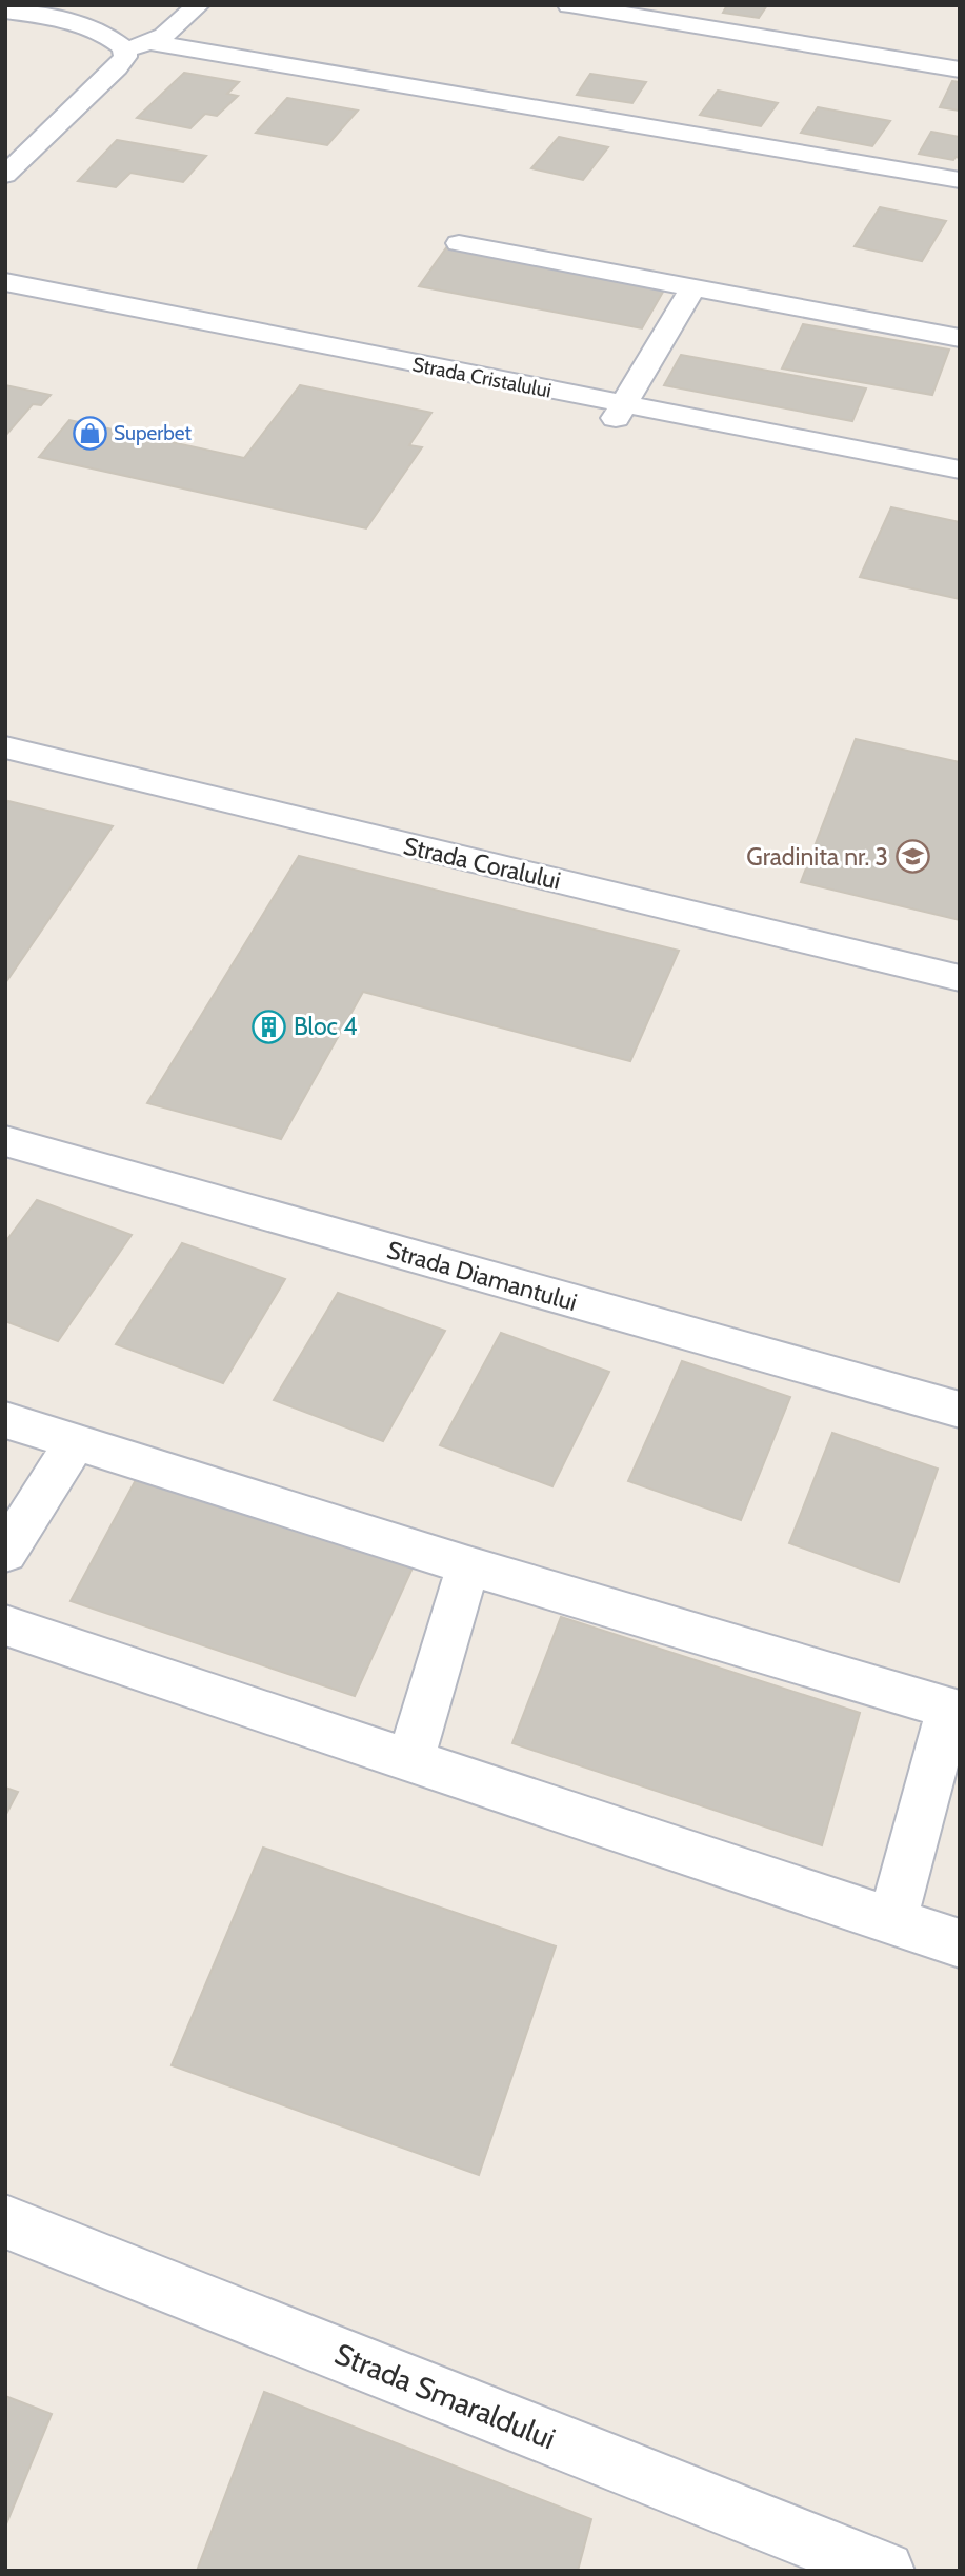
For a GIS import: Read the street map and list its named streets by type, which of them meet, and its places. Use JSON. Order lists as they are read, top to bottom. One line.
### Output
{"streets":{"street":["Strada Cristalului","Strada Coralului","Strada Diamantului","Strada Smaraldului"]},"places":{"shop":["Superbet"],"school or university":["Gradinita nr. 3"],"building":["Bloc 4"]}}
